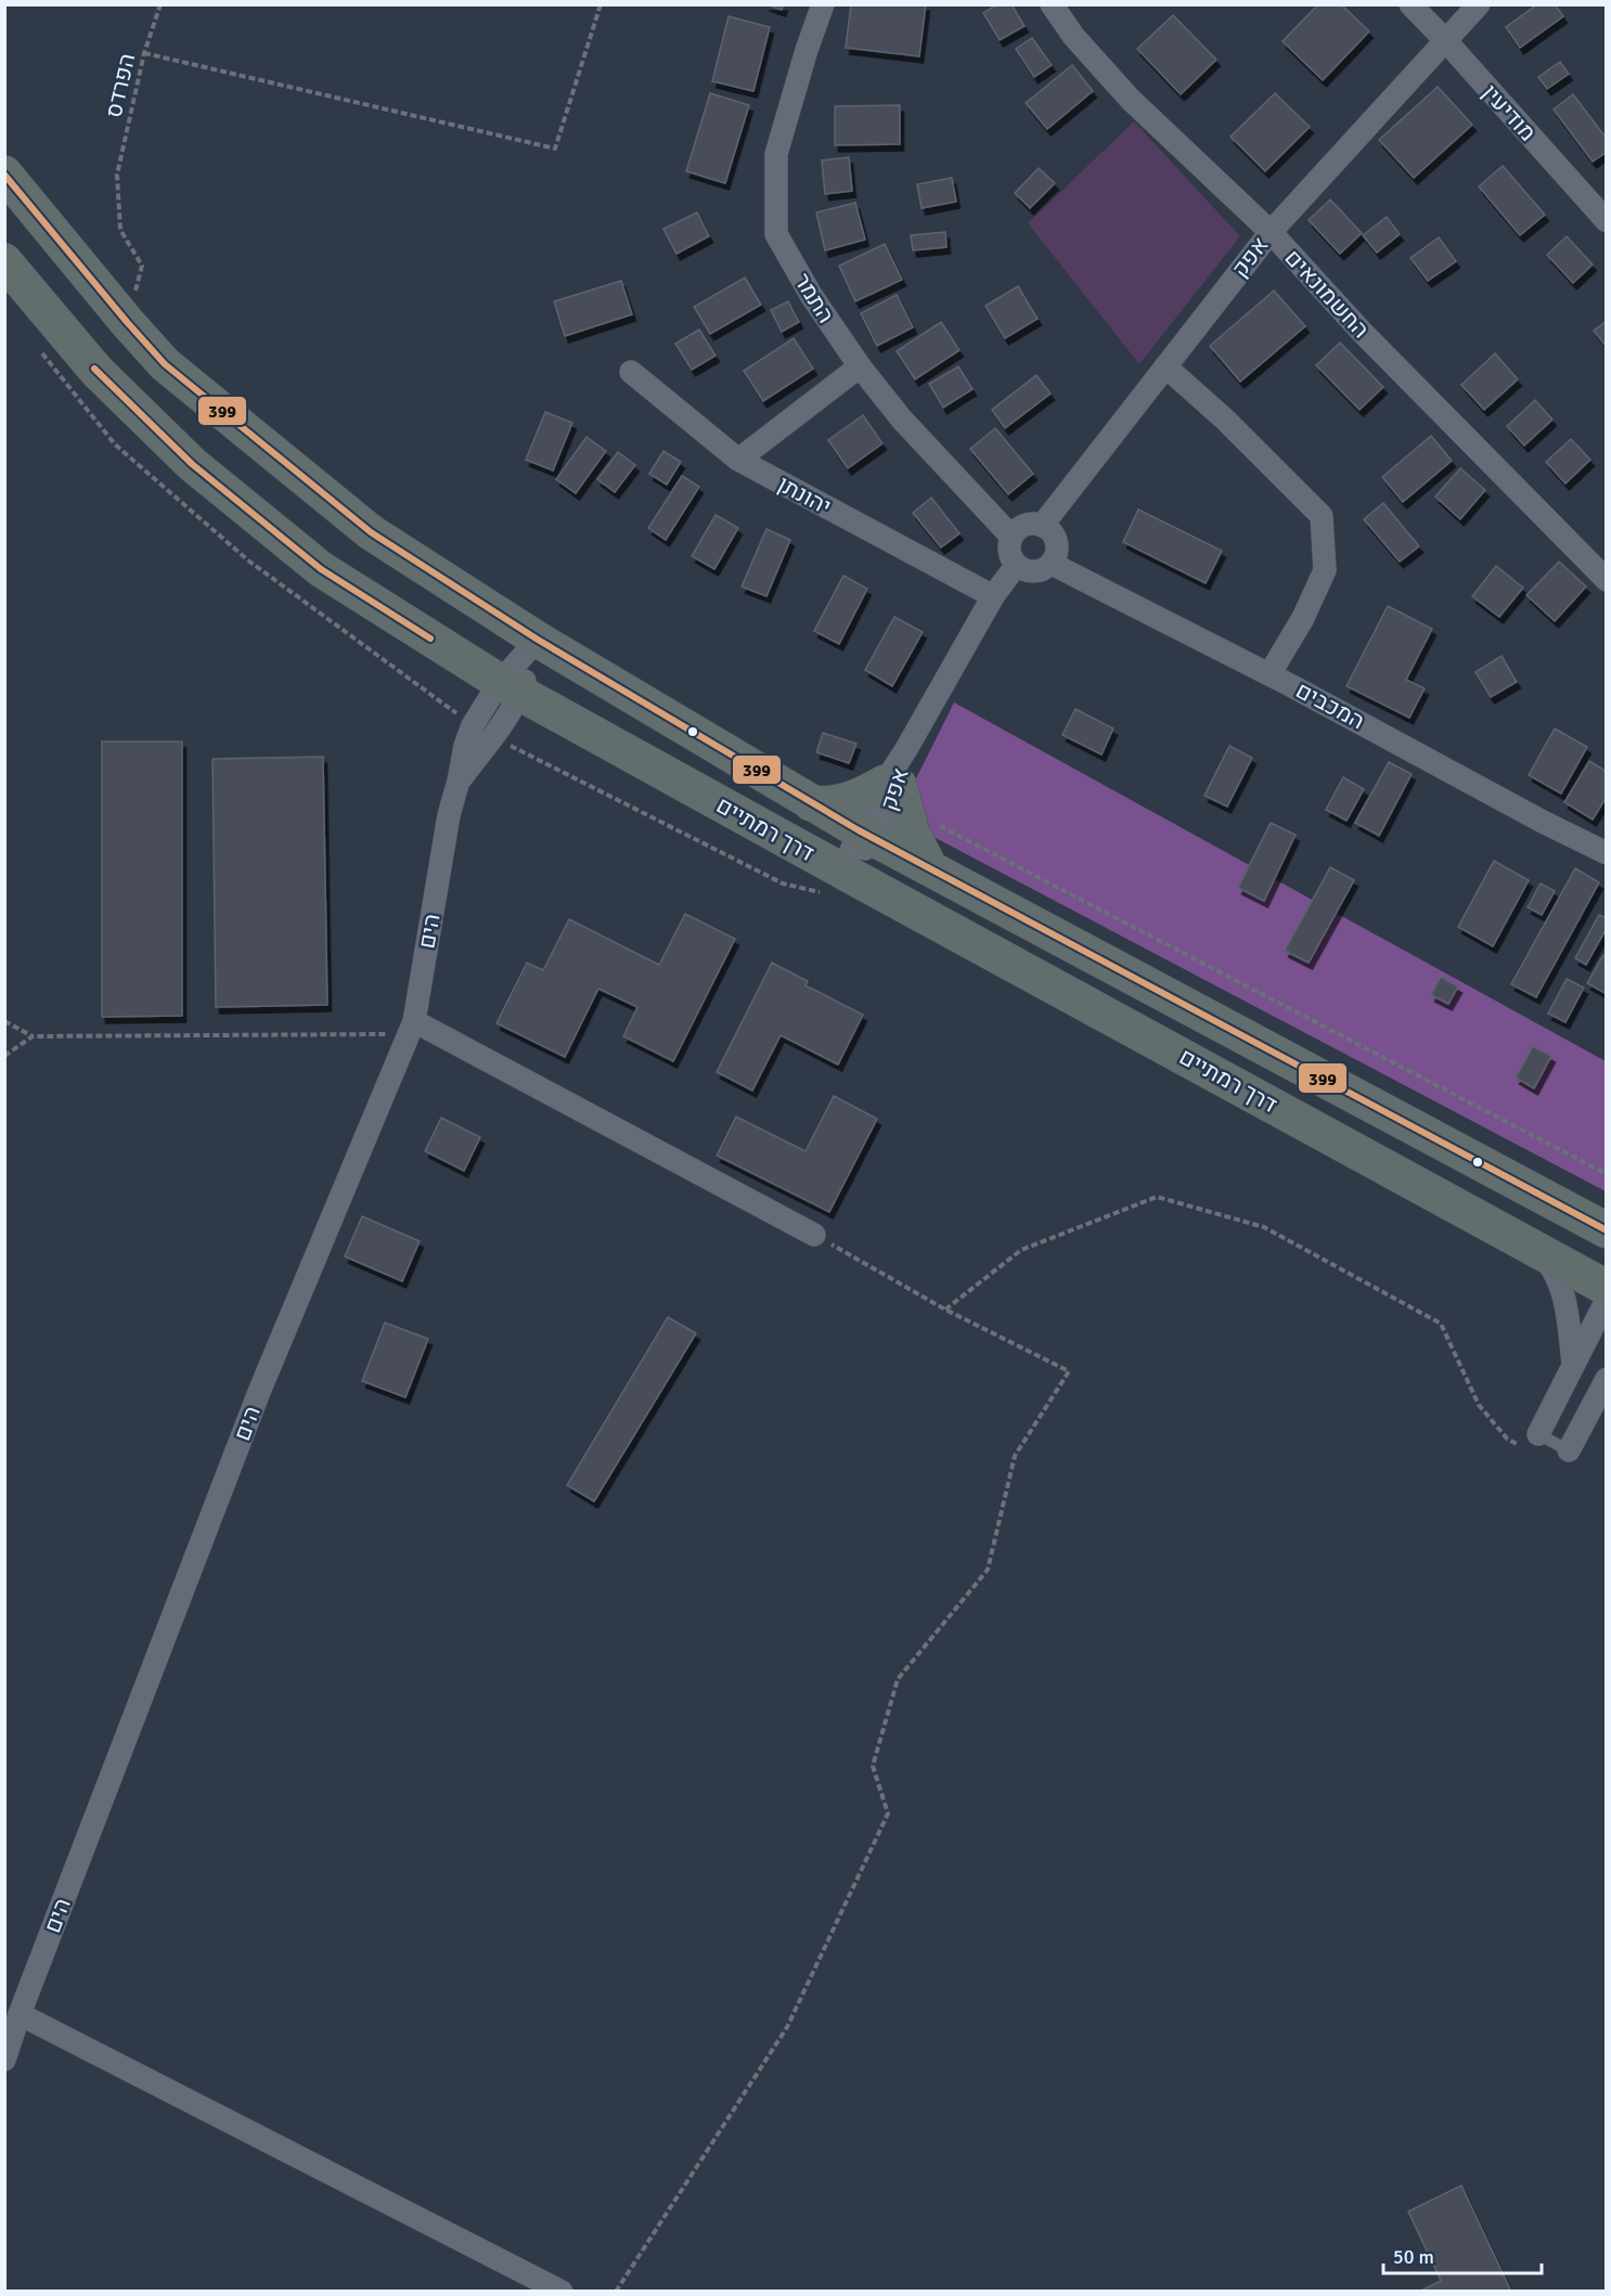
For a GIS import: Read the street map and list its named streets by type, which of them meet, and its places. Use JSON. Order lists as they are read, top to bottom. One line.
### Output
{"streets":{"main road":["דרך רמתיים"],"street":["מודיעין","אפק","החשמונאים","התמר","יהונתן","המכבים","הים"],"path":["הפרדס"]},"crossings":[["הפרדס","דרך רמתיים"],["מודיעין","אפק"],["אפק","החשמונאים"],["אפק","התמר"],["אפק","יהונתן"],["אפק","המכבים"],["אפק","דרך רמתיים"],["התמר","המכבים"],["דרך רמתיים","הים"]],"lines":["transit line 399"],"scale_bar":"50 m"}
